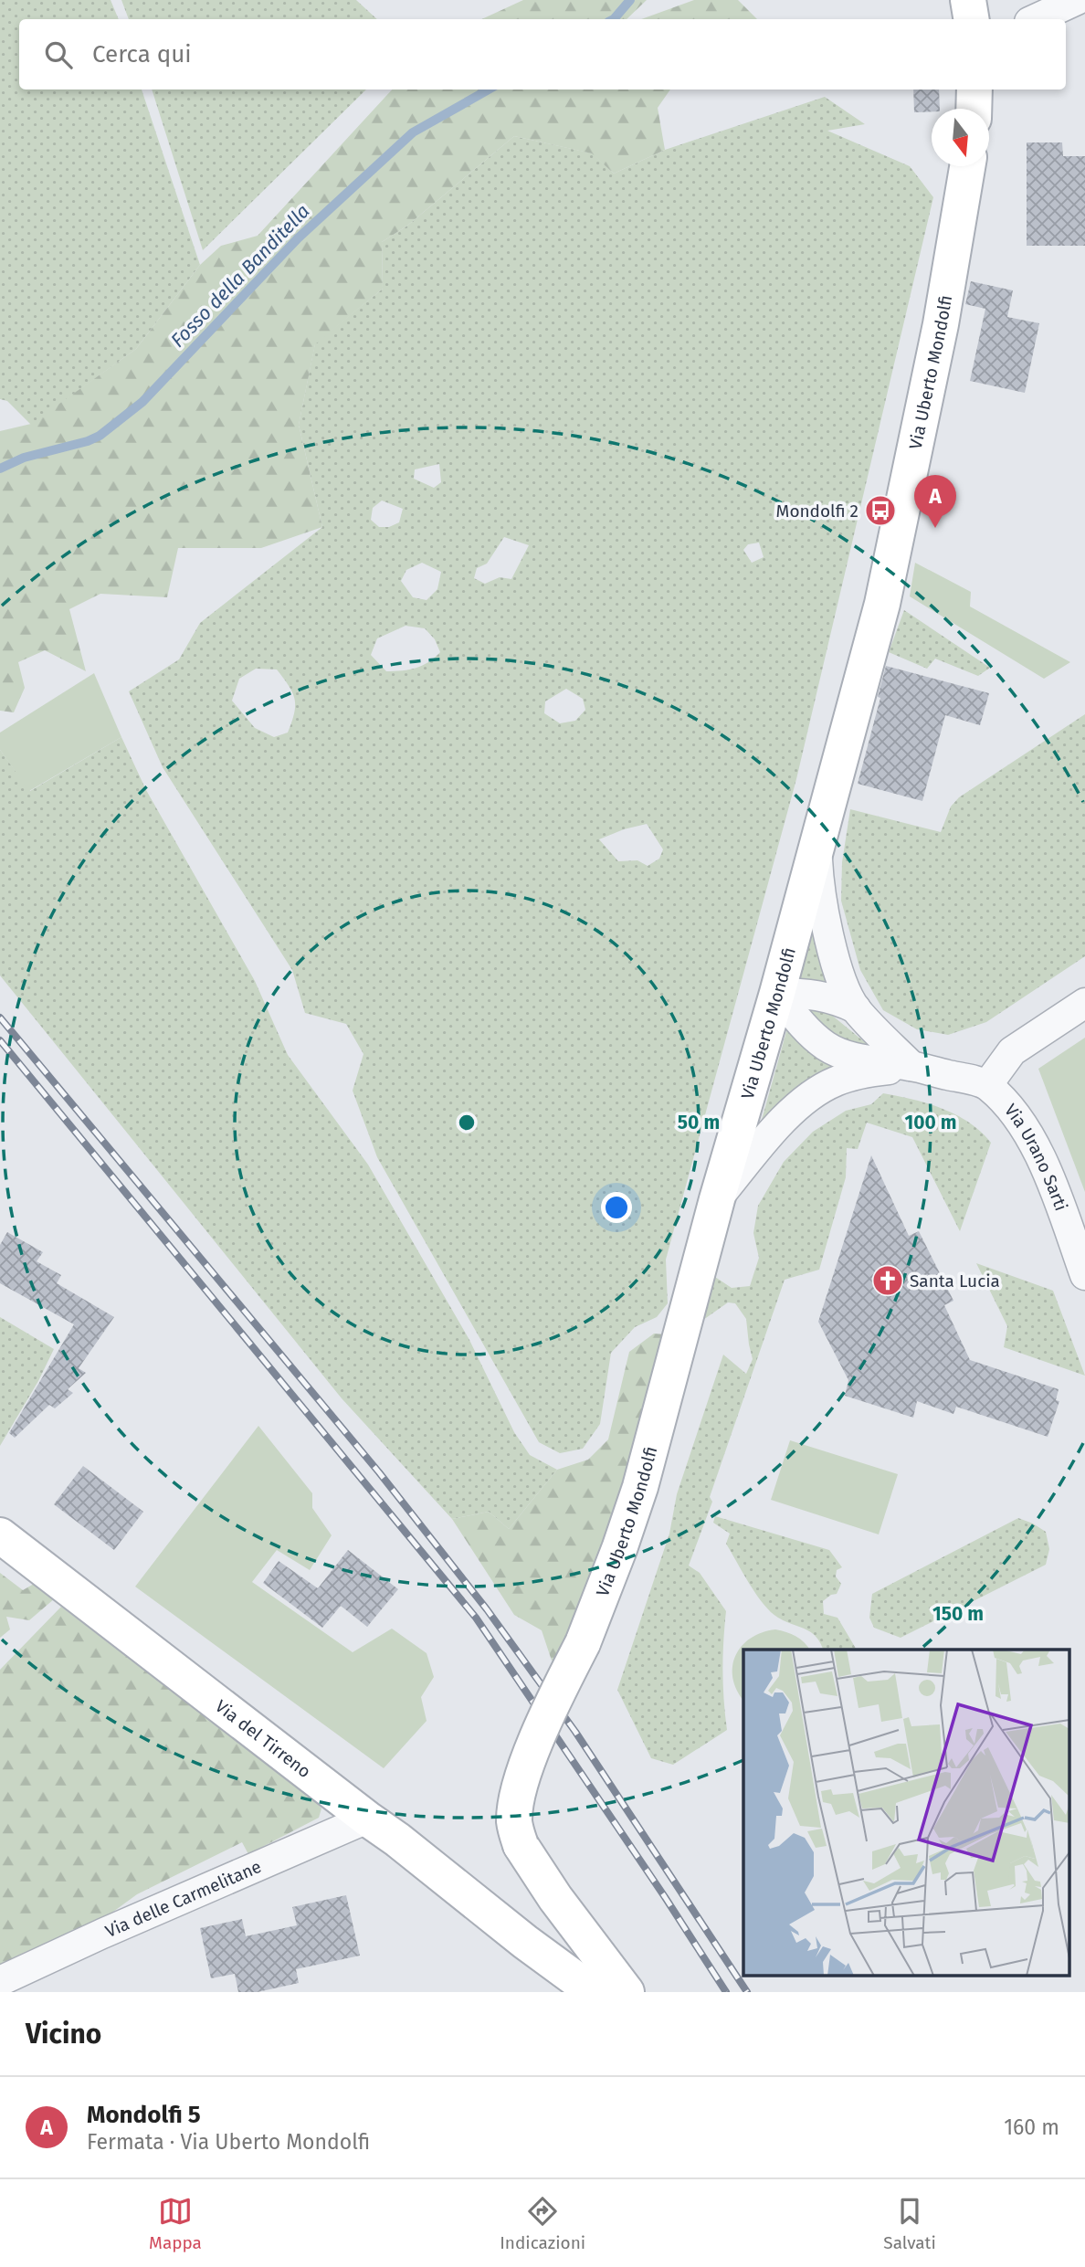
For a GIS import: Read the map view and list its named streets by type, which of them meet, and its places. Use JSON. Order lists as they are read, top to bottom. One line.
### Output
{"streets":{"main road":["Via Uberto Mondolfi","Via del Tirreno"],"street":["Via Urano Sarti","Via delle Carmelitane"]},"crossings":[["Via Uberto Mondolfi","Via del Tirreno"],["Via del Tirreno","Via delle Carmelitane"]],"water":["Fosso della Banditella"],"places":{"bus stop":["Mondolfi 2"],"church":["Santa Lucia"]},"north":"bottom","page":{"search":"Cerca qui","pins":"A","heading":"Vicino","list":[{"mark":"A","name":"Mondolfi 5","note":"Fermata · Via Uberto Mondolfi","value":"160 m"}],"nav":["Mappa","Indicazioni","Salvati"]},"rings":["50 m","100 m","150 m"]}
